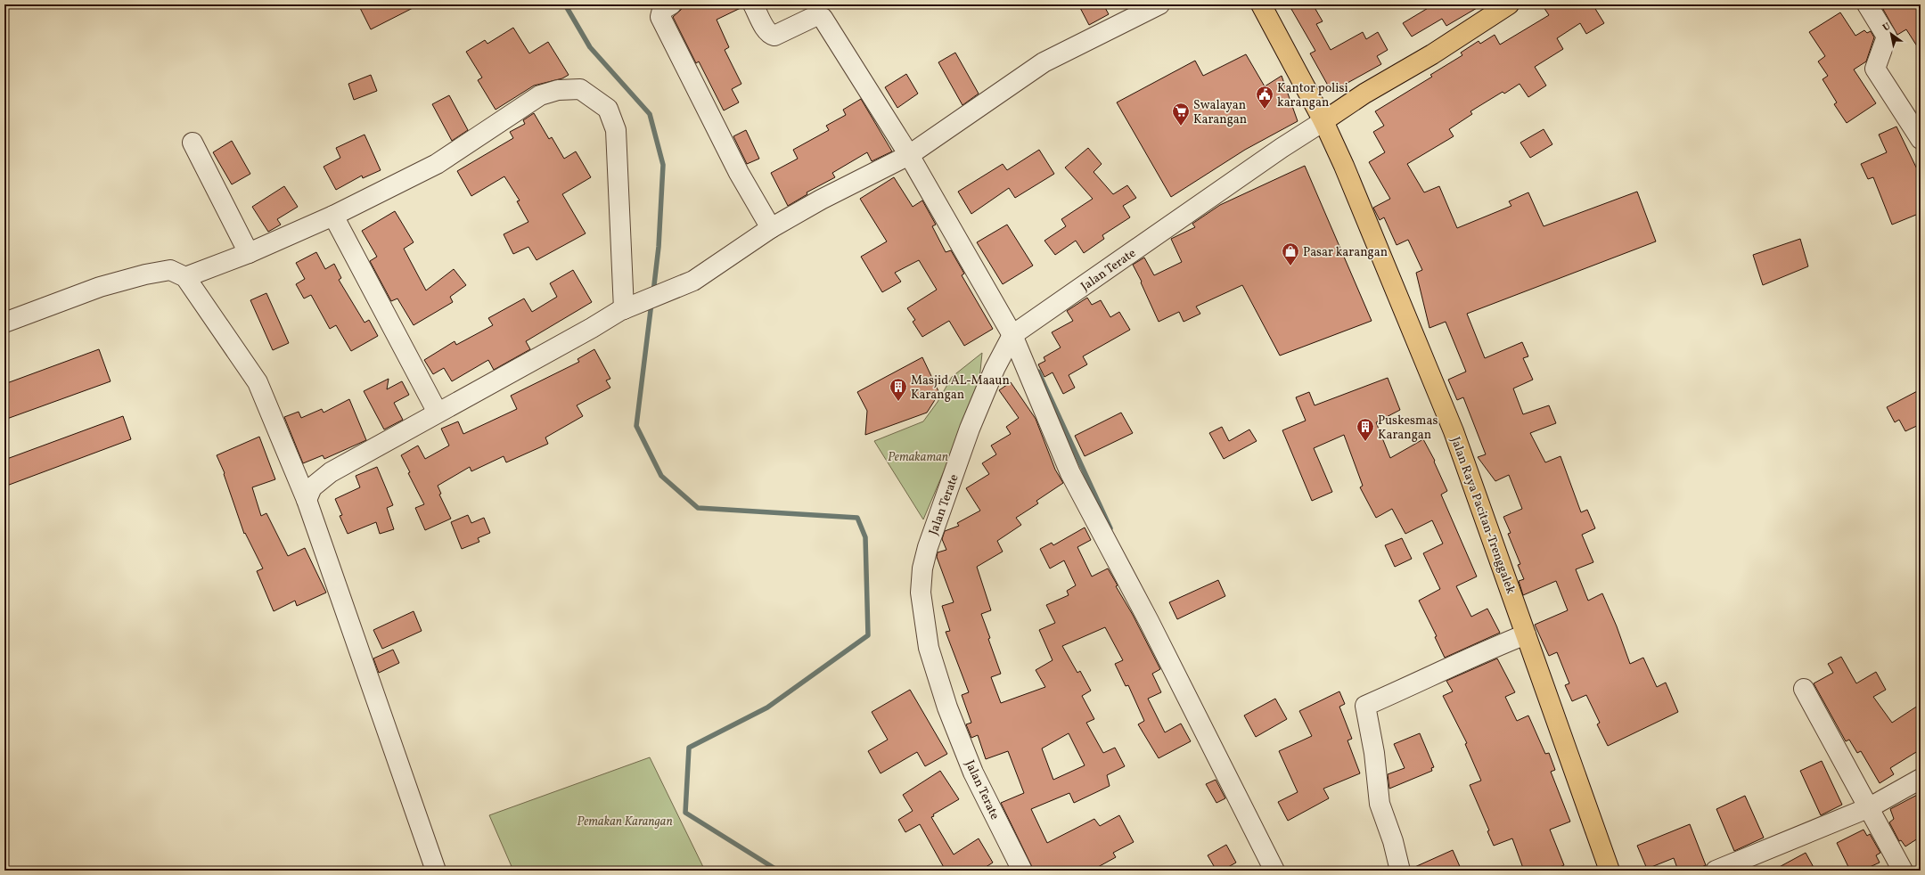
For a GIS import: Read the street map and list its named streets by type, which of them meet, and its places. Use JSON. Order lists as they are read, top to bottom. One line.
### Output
{"streets":{"highway":["Jalan Raya Pacitan-Trenggalek"],"street":["Jalan Terate"]},"crossings":[["Jalan Terate","Jalan Raya Pacitan-Trenggalek"]],"parks":["Pemakaman","Pemakan Karangan"],"places":{"public building":["Kantor polisi karangan"],"supermarket":["Swalayan Karangan"],"shop":["Pasar karangan"],"building":["Masjid AL-Maaun Karangan","Puskesmas Karangan"]},"north":"top left"}
